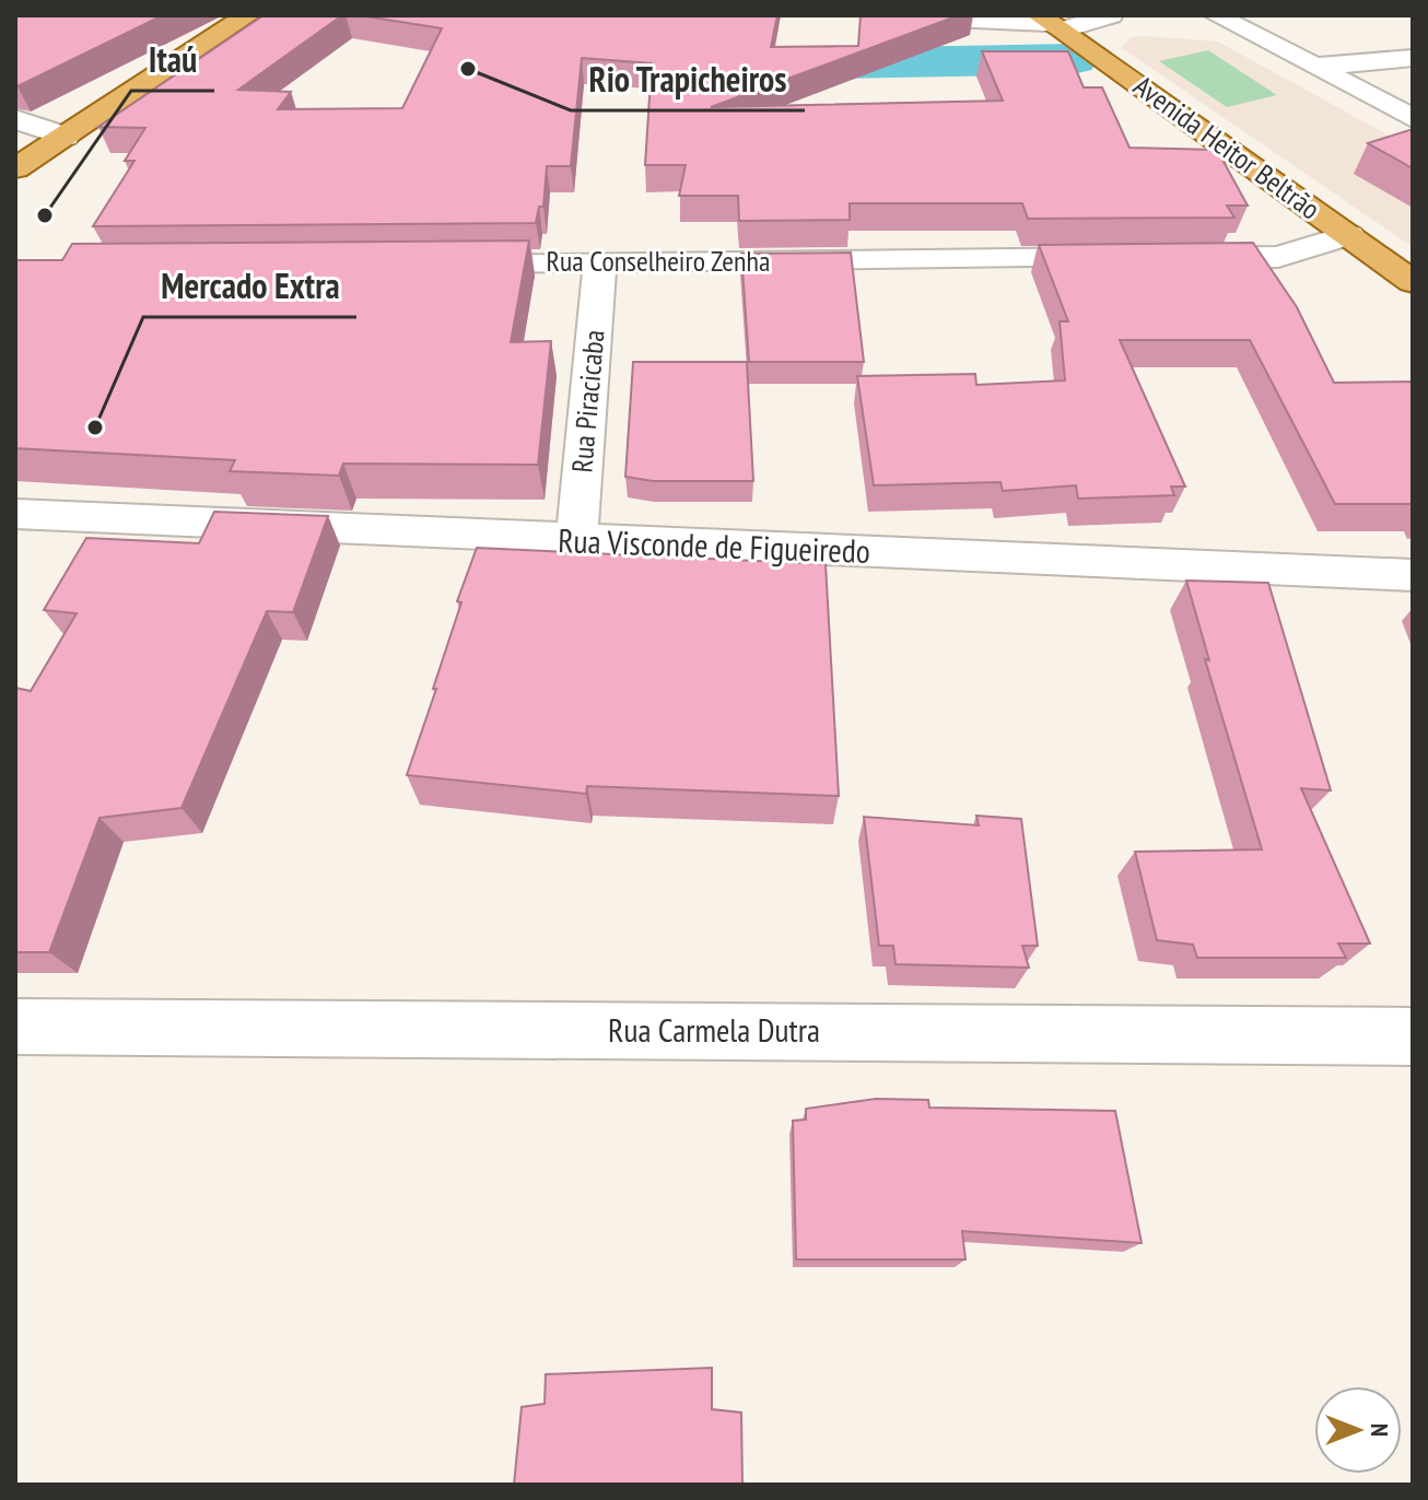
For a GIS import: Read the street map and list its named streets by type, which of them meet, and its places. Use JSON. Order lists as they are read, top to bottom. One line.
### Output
{"streets":{"main road":["Avenida Heitor Beltrão"],"street":["Rua Conselheiro Zenha","Rua Piracicaba","Rua Visconde de Figueiredo","Rua Carmela Dutra"]},"crossings":[["Rua Conselheiro Zenha","Rua Piracicaba"],["Rua Piracicaba","Rua Visconde de Figueiredo"]],"places":["Rio Trapicheiros","Itaú","Mercado Extra"],"north":"right"}
